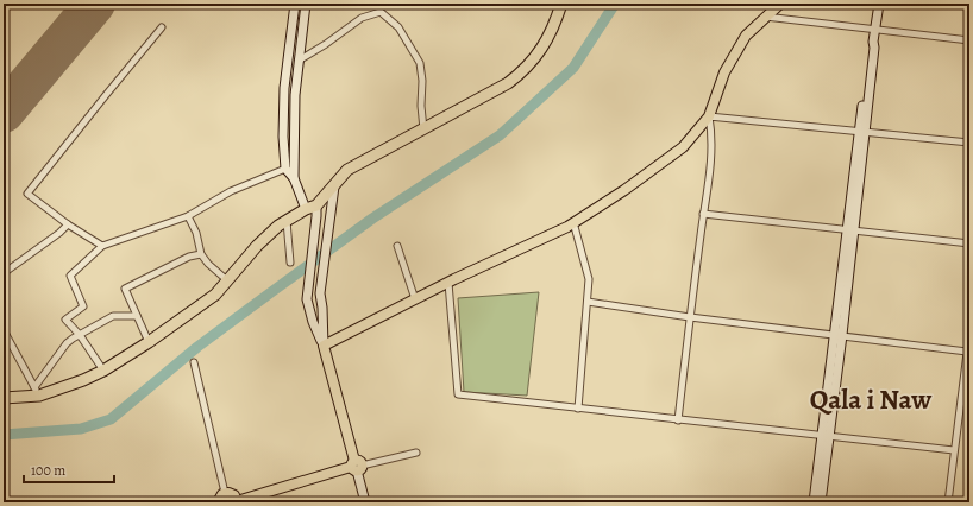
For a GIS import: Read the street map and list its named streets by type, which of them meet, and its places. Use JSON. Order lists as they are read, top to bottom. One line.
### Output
{"districts":["Qala i Naw"],"scale_bar":"100 m"}
